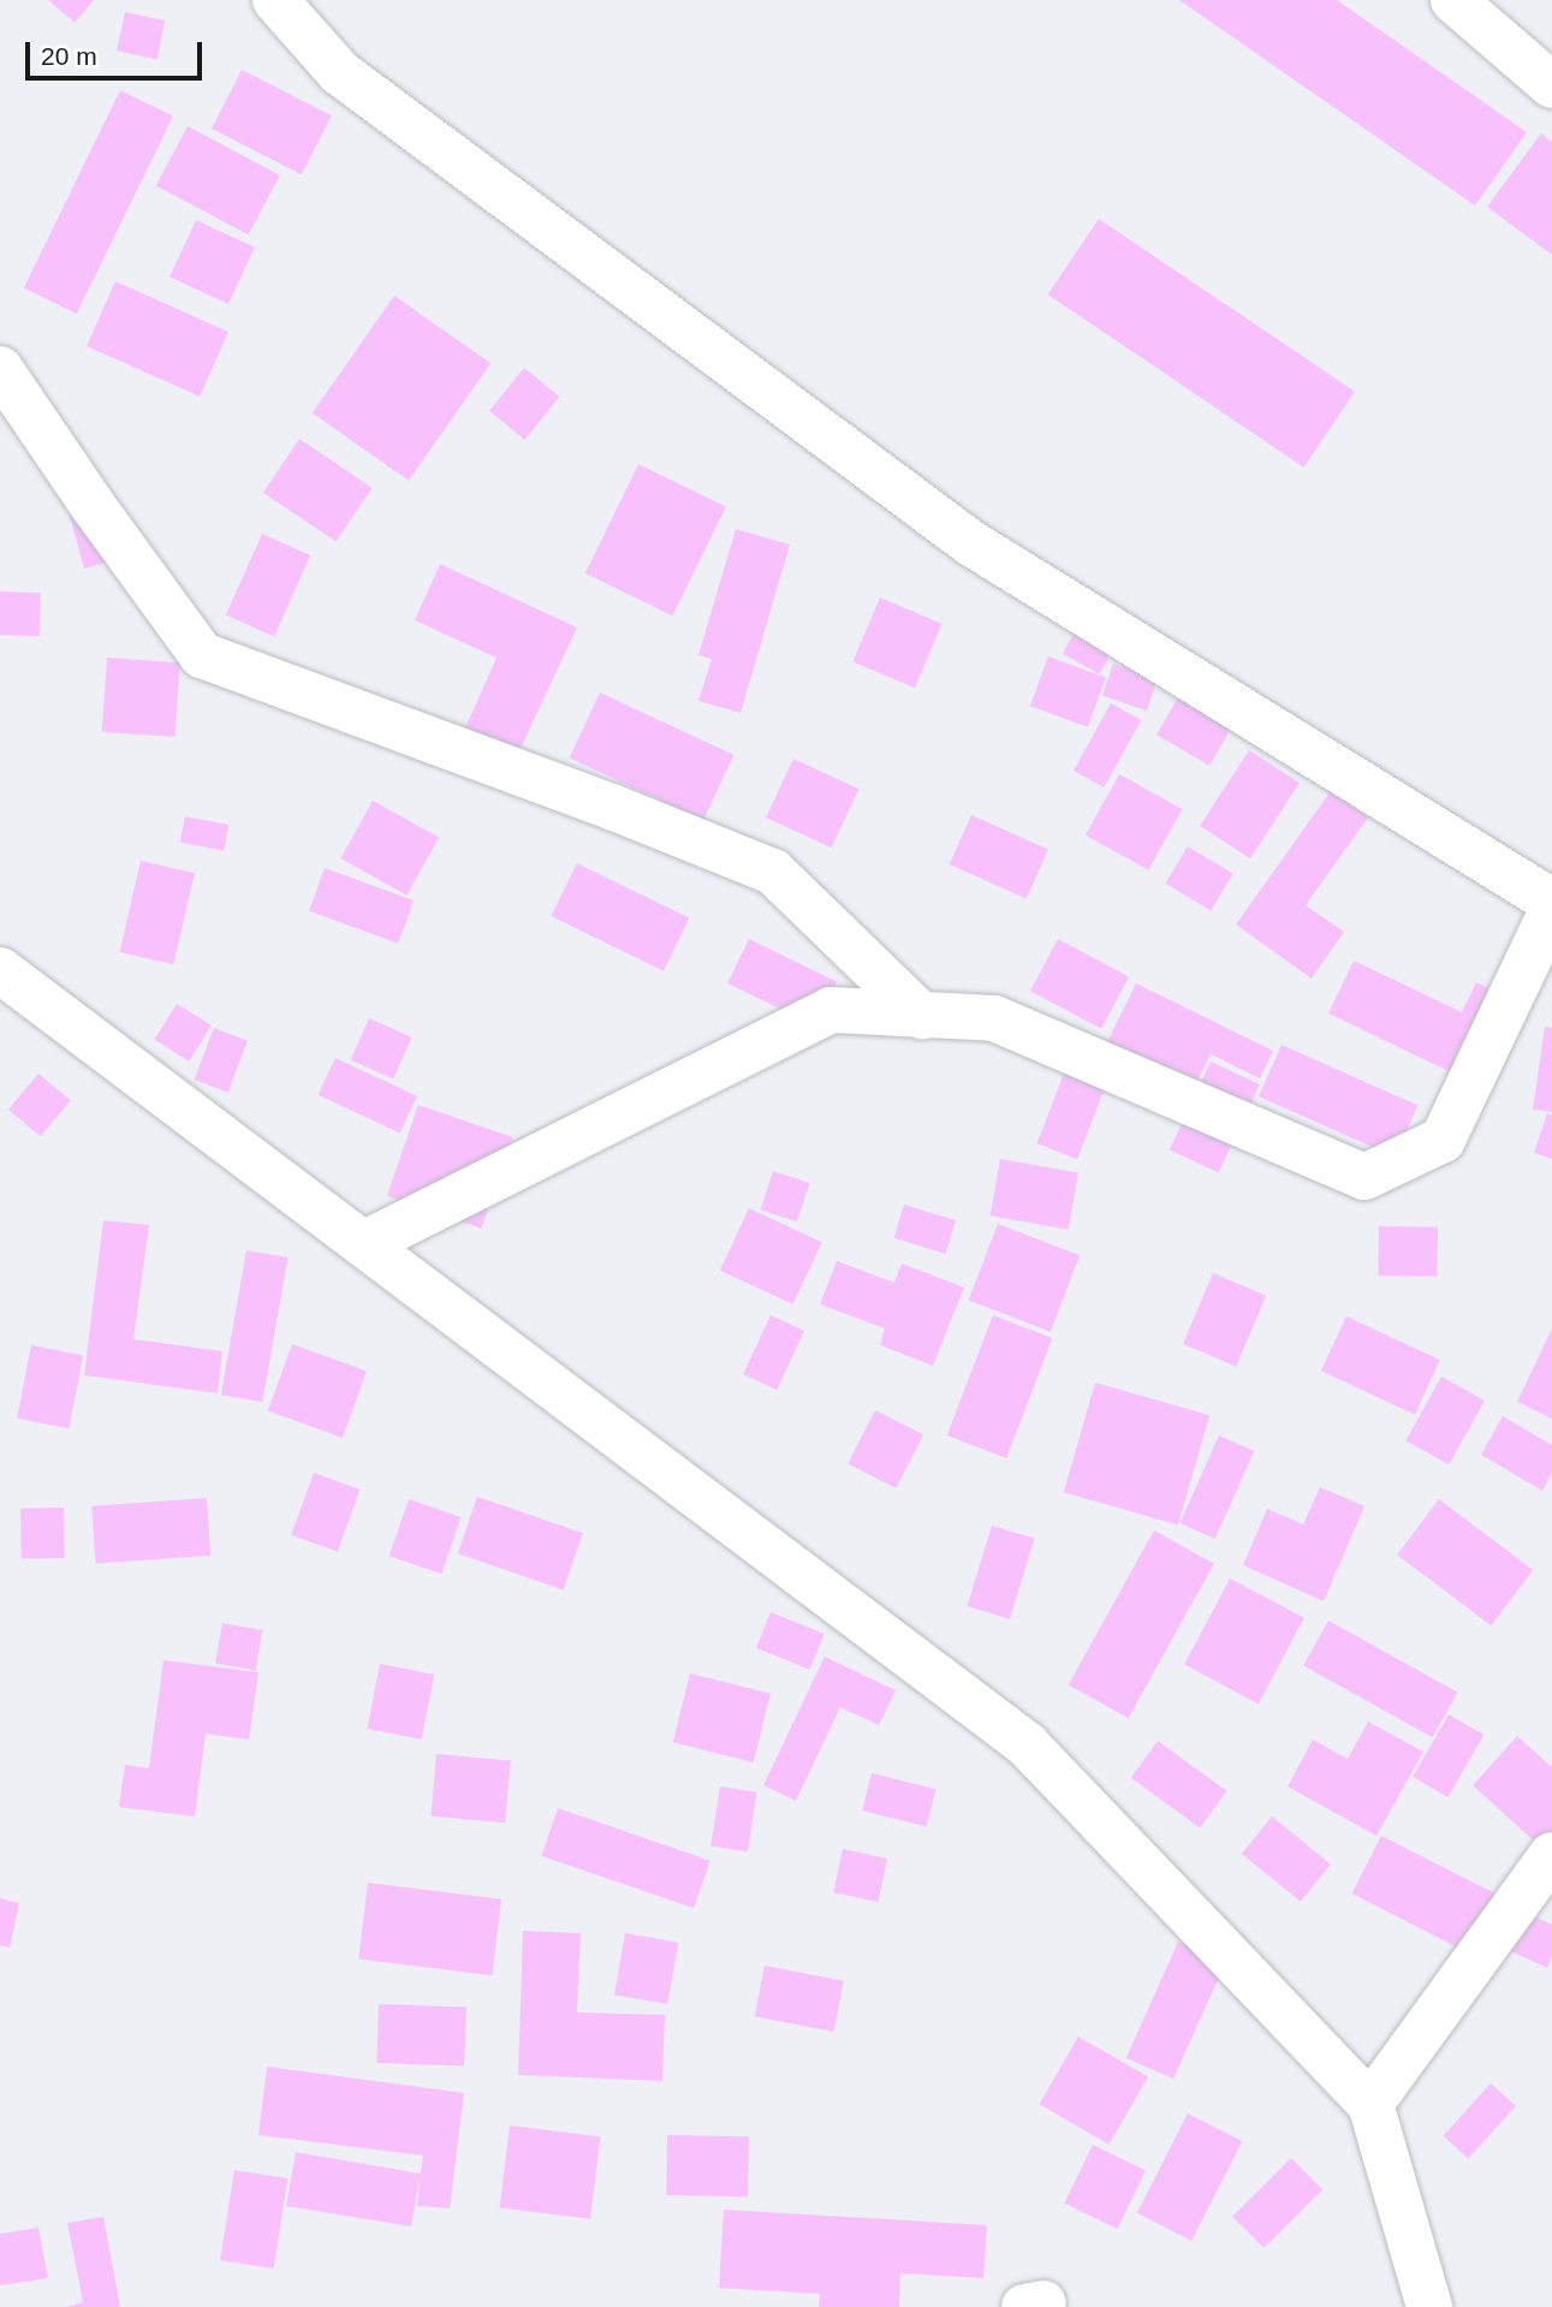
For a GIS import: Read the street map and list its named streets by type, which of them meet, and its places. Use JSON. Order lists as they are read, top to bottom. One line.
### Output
{"scale_bar":"20 m"}
